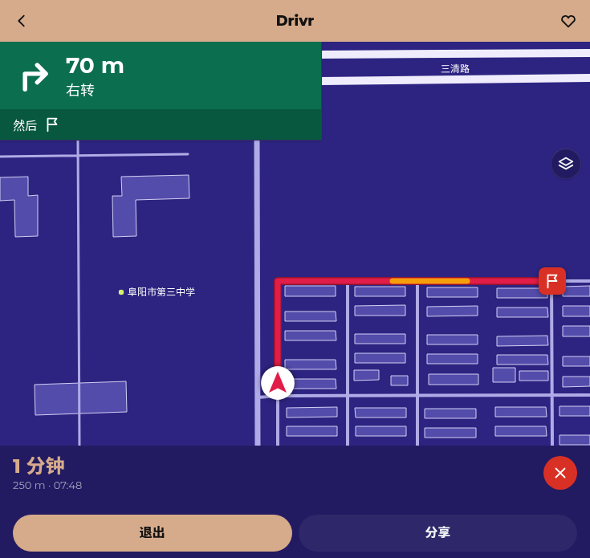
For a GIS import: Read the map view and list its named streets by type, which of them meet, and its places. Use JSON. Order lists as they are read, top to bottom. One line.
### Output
{"streets":{"main road":["三清路"]},"places":["阜阳市第三中学"],"page":{"header":"Drivr","turn":["70 m","右转"],"then":"然后","heading":["1 分钟","250 m · 07:48"],"buttons":["退出","分享"]}}
